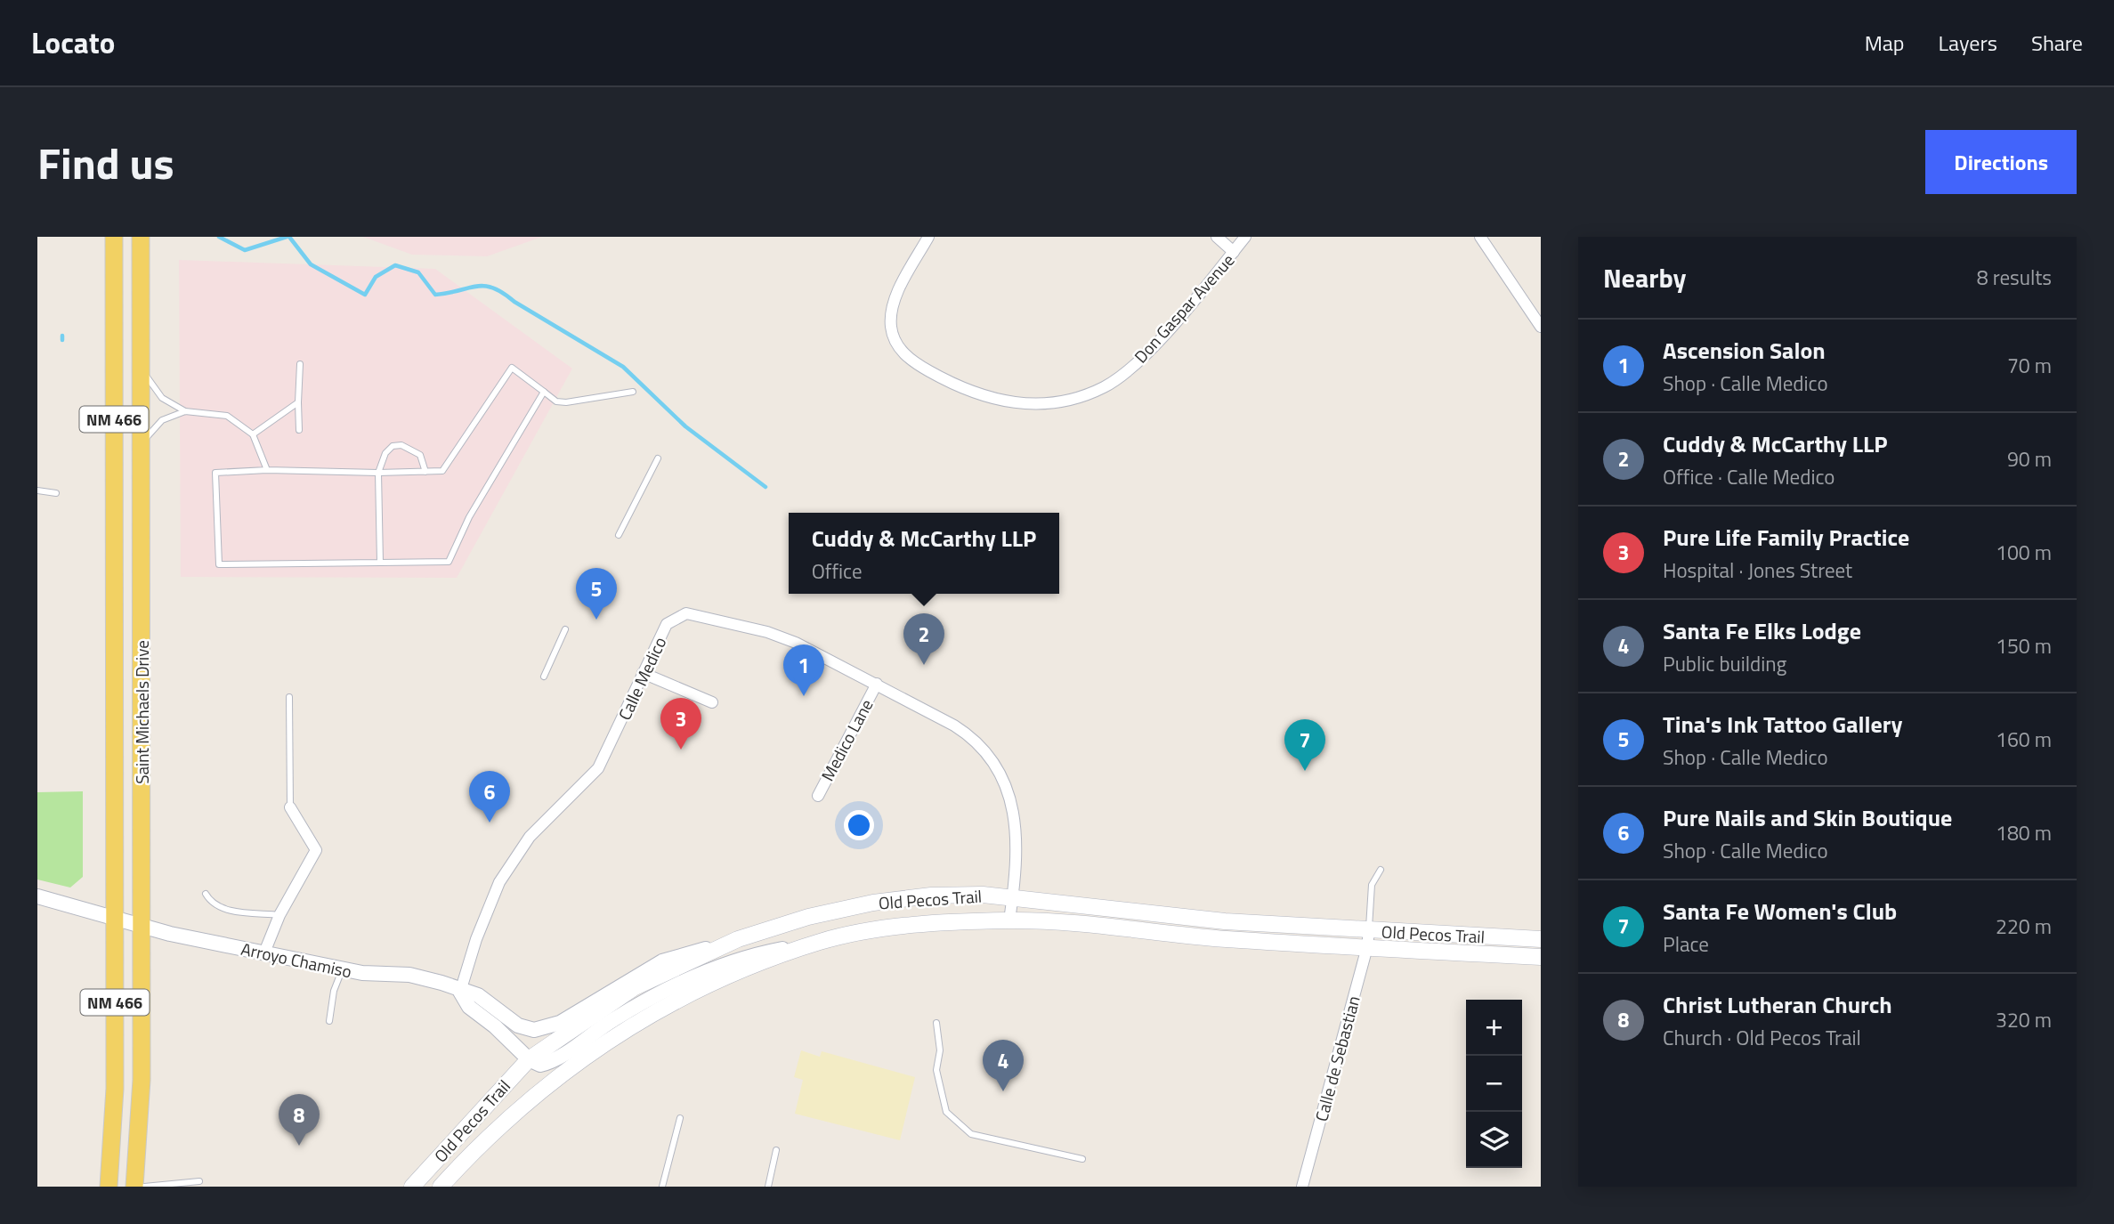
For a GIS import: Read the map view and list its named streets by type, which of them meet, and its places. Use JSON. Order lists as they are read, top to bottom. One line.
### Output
{"streets":{"main road":["NM 466","Saint Michaels Drive","Old Pecos Trail"],"street":["Don Gaspar Avenue","Calle Medico","Medico Lane","Arroyo Chamiso","Calle de Sebastian"]},"crossings":[["Calle Medico","Medico Lane"],["Calle Medico","Old Pecos Trail"],["Calle Medico","Arroyo Chamiso"],["Saint Michaels Drive","Arroyo Chamiso"],["Old Pecos Trail","Arroyo Chamiso"],["Old Pecos Trail","Calle de Sebastian"]],"page":{"header":"Locato","nav":["Map","Layers","Share"],"title":"Find us","buttons":"Directions","heading":["Nearby","8 results"],"list":[{"mark":"1","name":"Ascension Salon","note":"Shop · Calle Medico","value":"70 m"},{"mark":"2","name":"Cuddy & McCarthy LLP","note":"Office · Calle Medico","value":"90 m"},{"mark":"3","name":"Pure Life Family Practice","note":"Hospital · Jones Street","value":"100 m"},{"mark":"4","name":"Santa Fe Elks Lodge","note":"Public building","value":"150 m"},{"mark":"5","name":"Tina's Ink Tattoo Gallery","note":"Shop · Calle Medico","value":"160 m"},{"mark":"6","name":"Pure Nails and Skin Boutique","note":"Shop · Calle Medico","value":"180 m"},{"mark":"7","name":"Santa Fe Women's Club","note":"Place","value":"220 m"},{"mark":"8","name":"Christ Lutheran Church","note":"Church · Old Pecos Trail","value":"320 m"}],"popup":["Cuddy & McCarthy LLP","Office"],"pins":["5","2","1","3","7","6","4","8"],"map_buttons":["+","−"]}}
